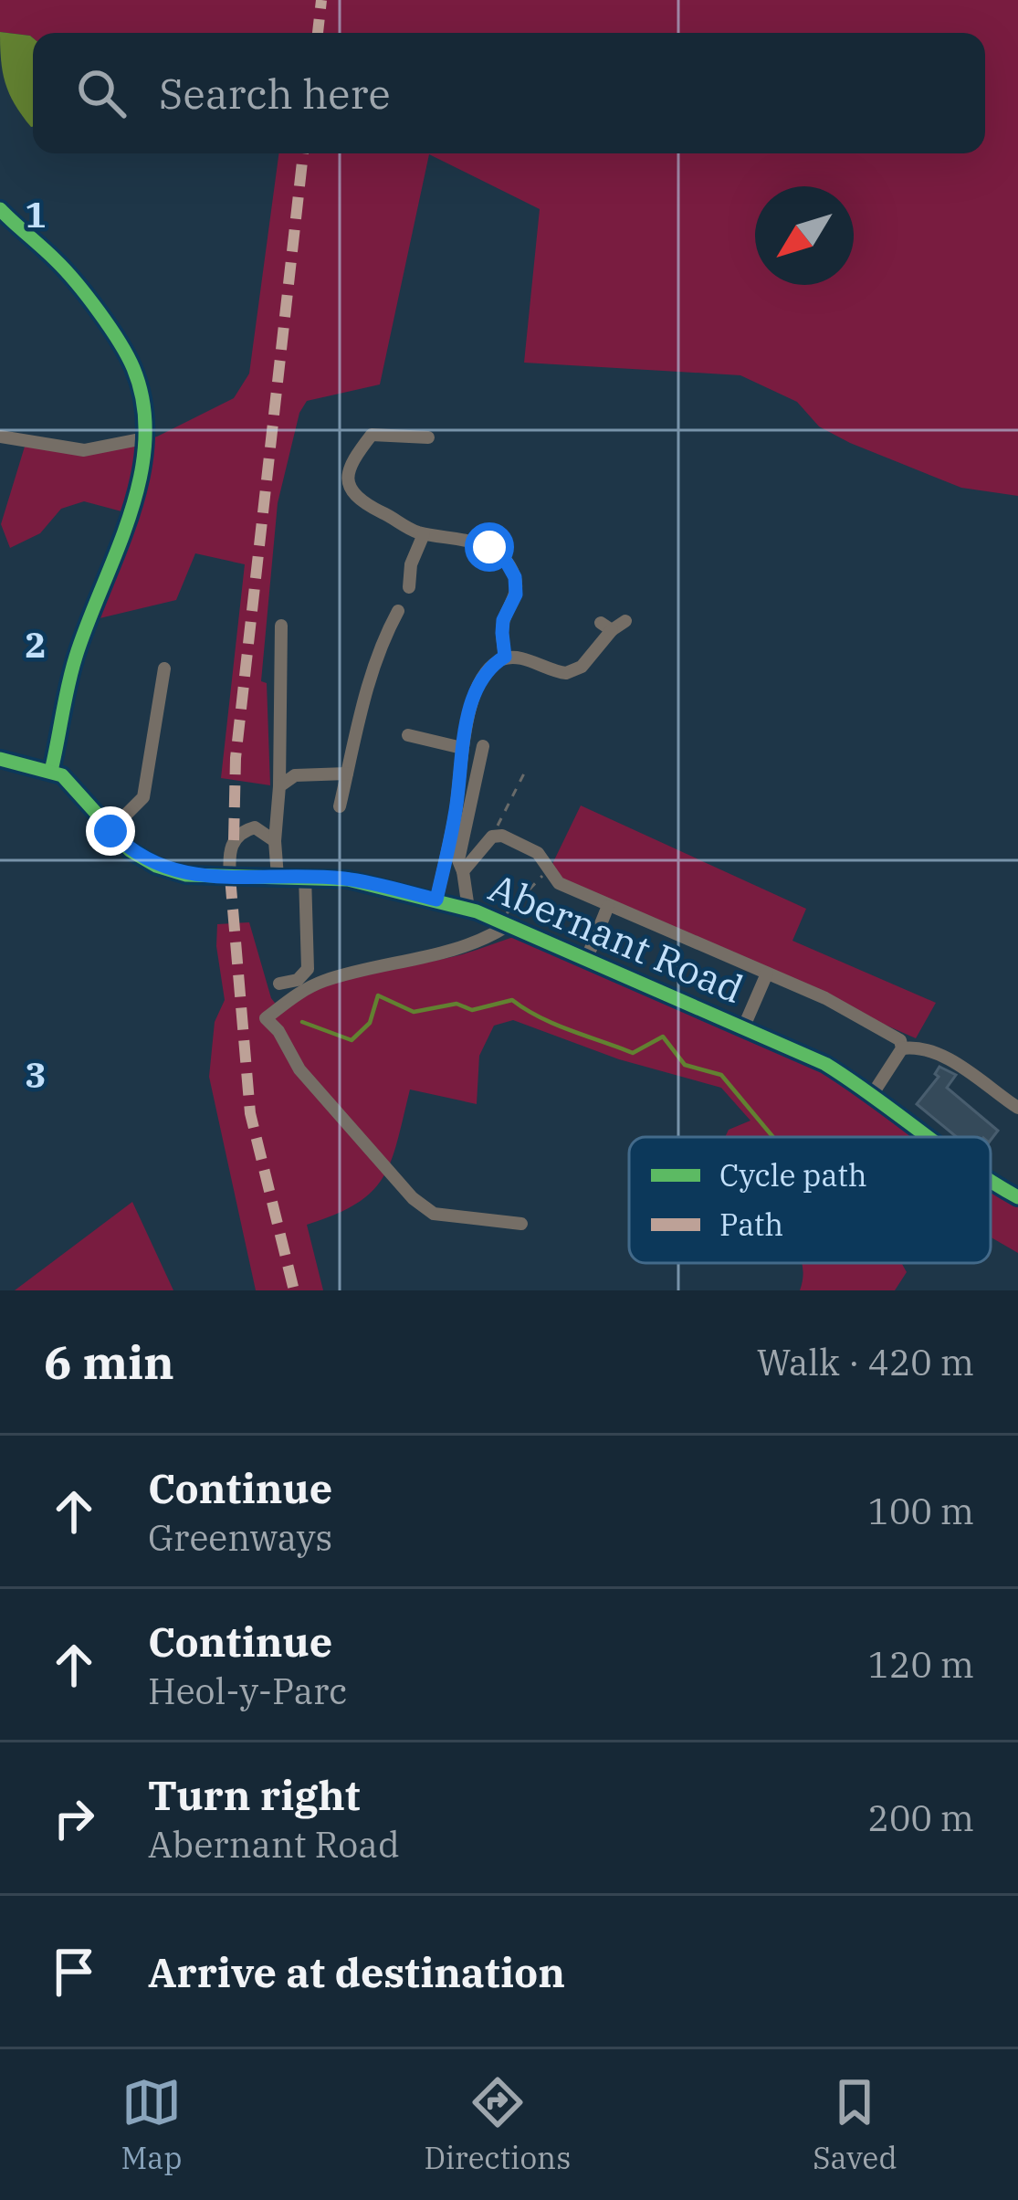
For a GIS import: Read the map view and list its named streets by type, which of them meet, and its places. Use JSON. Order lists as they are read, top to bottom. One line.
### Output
{"streets":{"street":["Abernant Road"]},"legend":["Cycle path","Path"],"north":"bottom left","page":{"search":"Search here","heading":["6 min","Walk · 420 m"],"list":[["Continue","Greenways","100 m"],["Continue","Heol-y-Parc","120 m"],["Turn right","Abernant Road","200 m"],"Arrive at destination"],"nav":["Map","Directions","Saved"]},"grid":{"rows":["1","2","3"]}}
